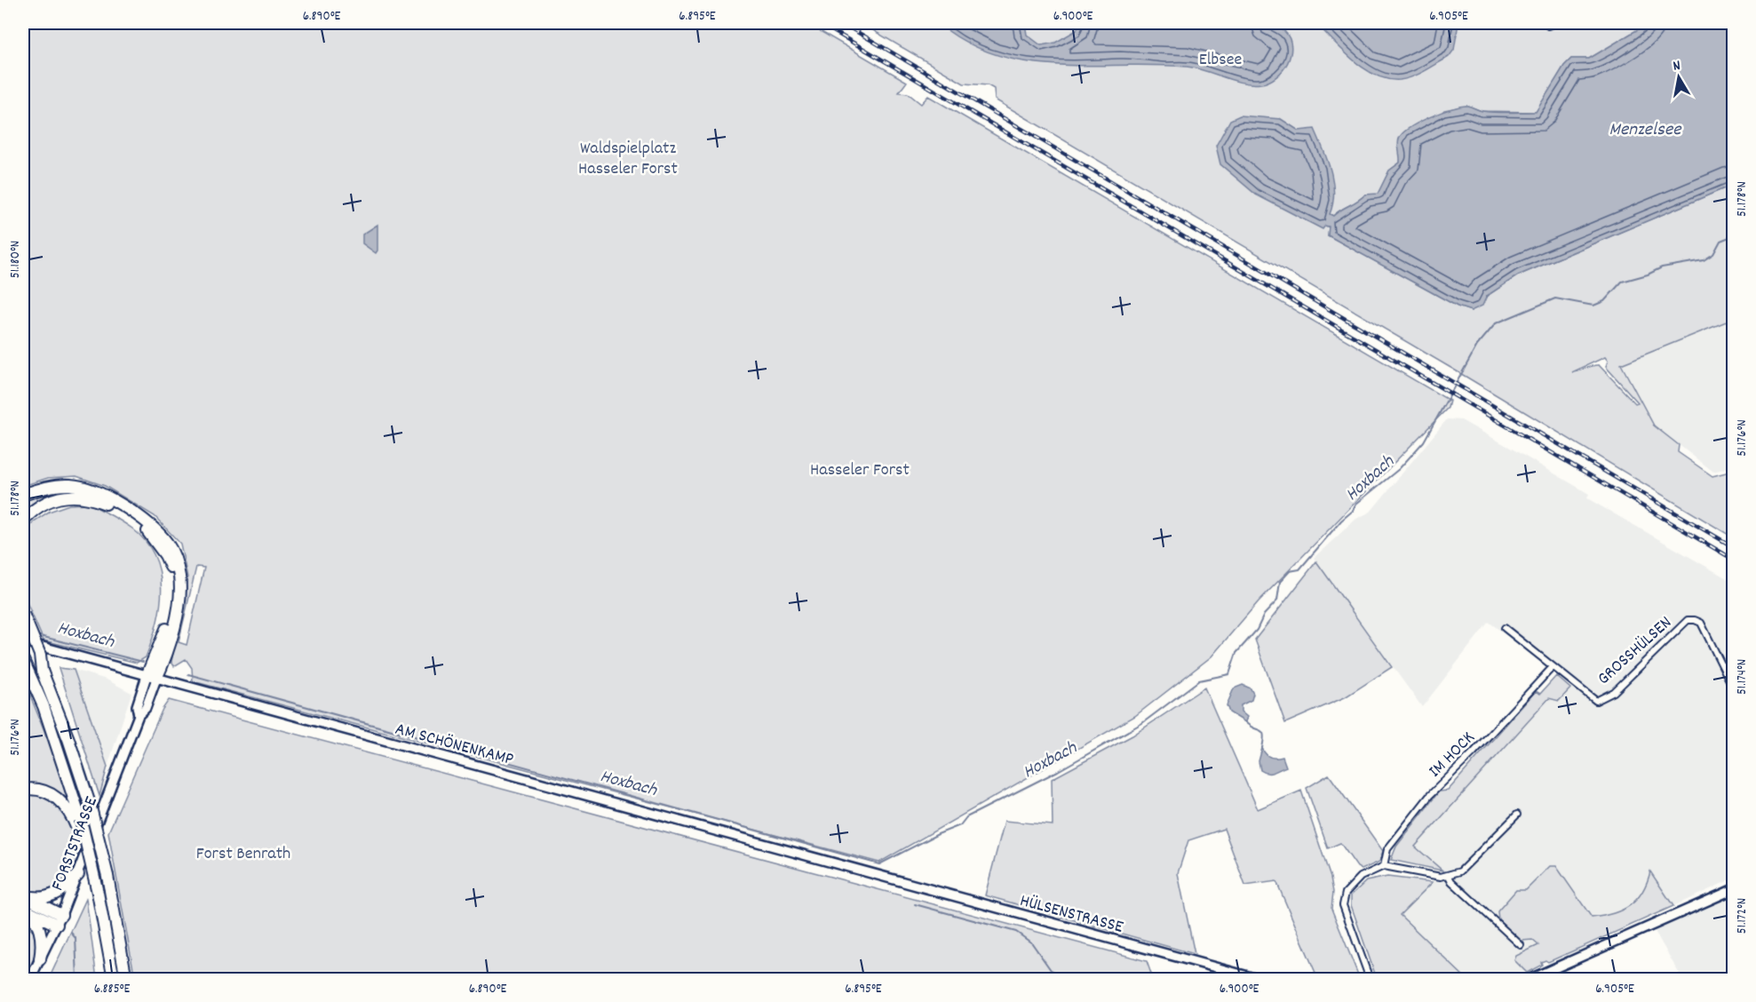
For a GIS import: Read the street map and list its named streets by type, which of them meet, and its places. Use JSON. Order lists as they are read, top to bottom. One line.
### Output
{"streets":{"main road":["AM SCHÖNENKAMP","FORSTSTRASSE","HÜLSENSTRASSE"],"street":["GROSSHÜLSEN","IM HOCK"]},"crossings":[["AM SCHÖNENKAMP","FORSTSTRASSE"],["AM SCHÖNENKAMP","HÜLSENSTRASSE"]],"water":["Menzelsee","Hoxbach"],"parks":["Elbsee","Waldspielplatz Hasseler Forst","Hasseler Forst","Forst Benrath"],"north":"top","coordinates":["6.890°E","6.895°E","6.900°E","6.905°E","51.178°N","51.180°N","51.176°N","51.174°N","51.172°N","6.885°E"]}
